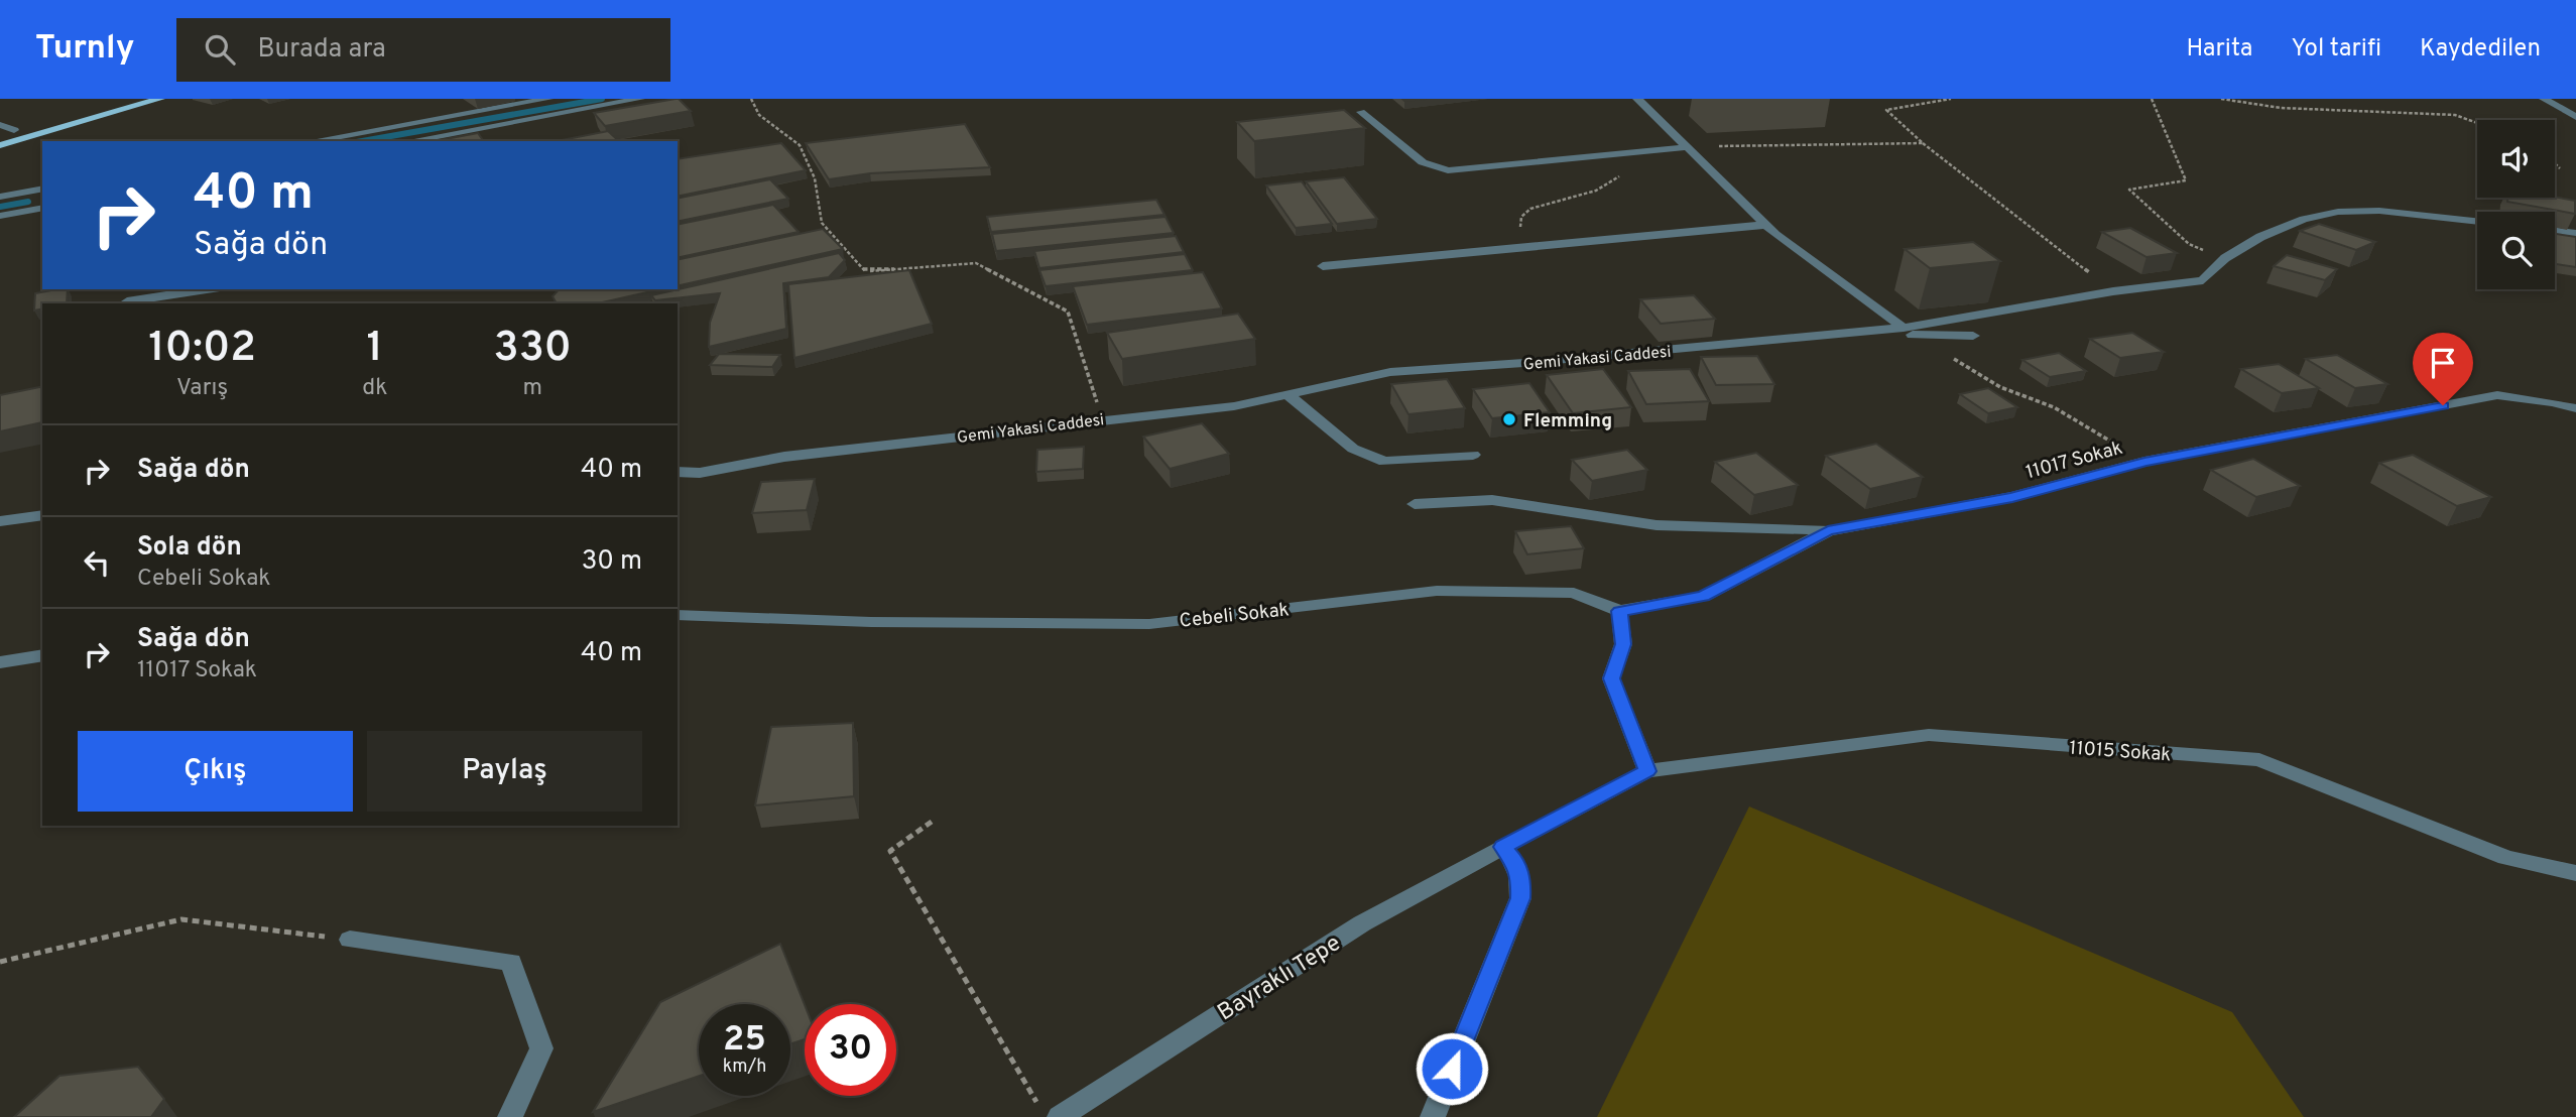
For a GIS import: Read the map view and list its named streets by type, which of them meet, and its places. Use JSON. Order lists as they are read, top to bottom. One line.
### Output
{"streets":{"street":["Gemi Yakasi Caddesi","11017 Sokak","Cebeli Sokak","11015 Sokak","Bayraklı Tepe"]},"crossings":[["11017 Sokak","Cebeli Sokak"],["11015 Sokak","Bayraklı Tepe"]],"places":["Flemming"],"page":{"header":"Turnly","search":"Burada ara","nav":["Harita","Yol tarifi","Kaydedilen"],"turn":["40 m","Sağa dön"],"eta":["10:02","Varış","1","dk","330","m"],"list":[{"name":"Sağa dön","value":"40 m"},{"name":"Sola dön","note":"Cebeli Sokak","value":"30 m"},{"name":"Sağa dön","note":"11017 Sokak","value":"40 m"}],"buttons":["Çıkış","Paylaş"],"speed":"25 km/h","limit":"30"}}
